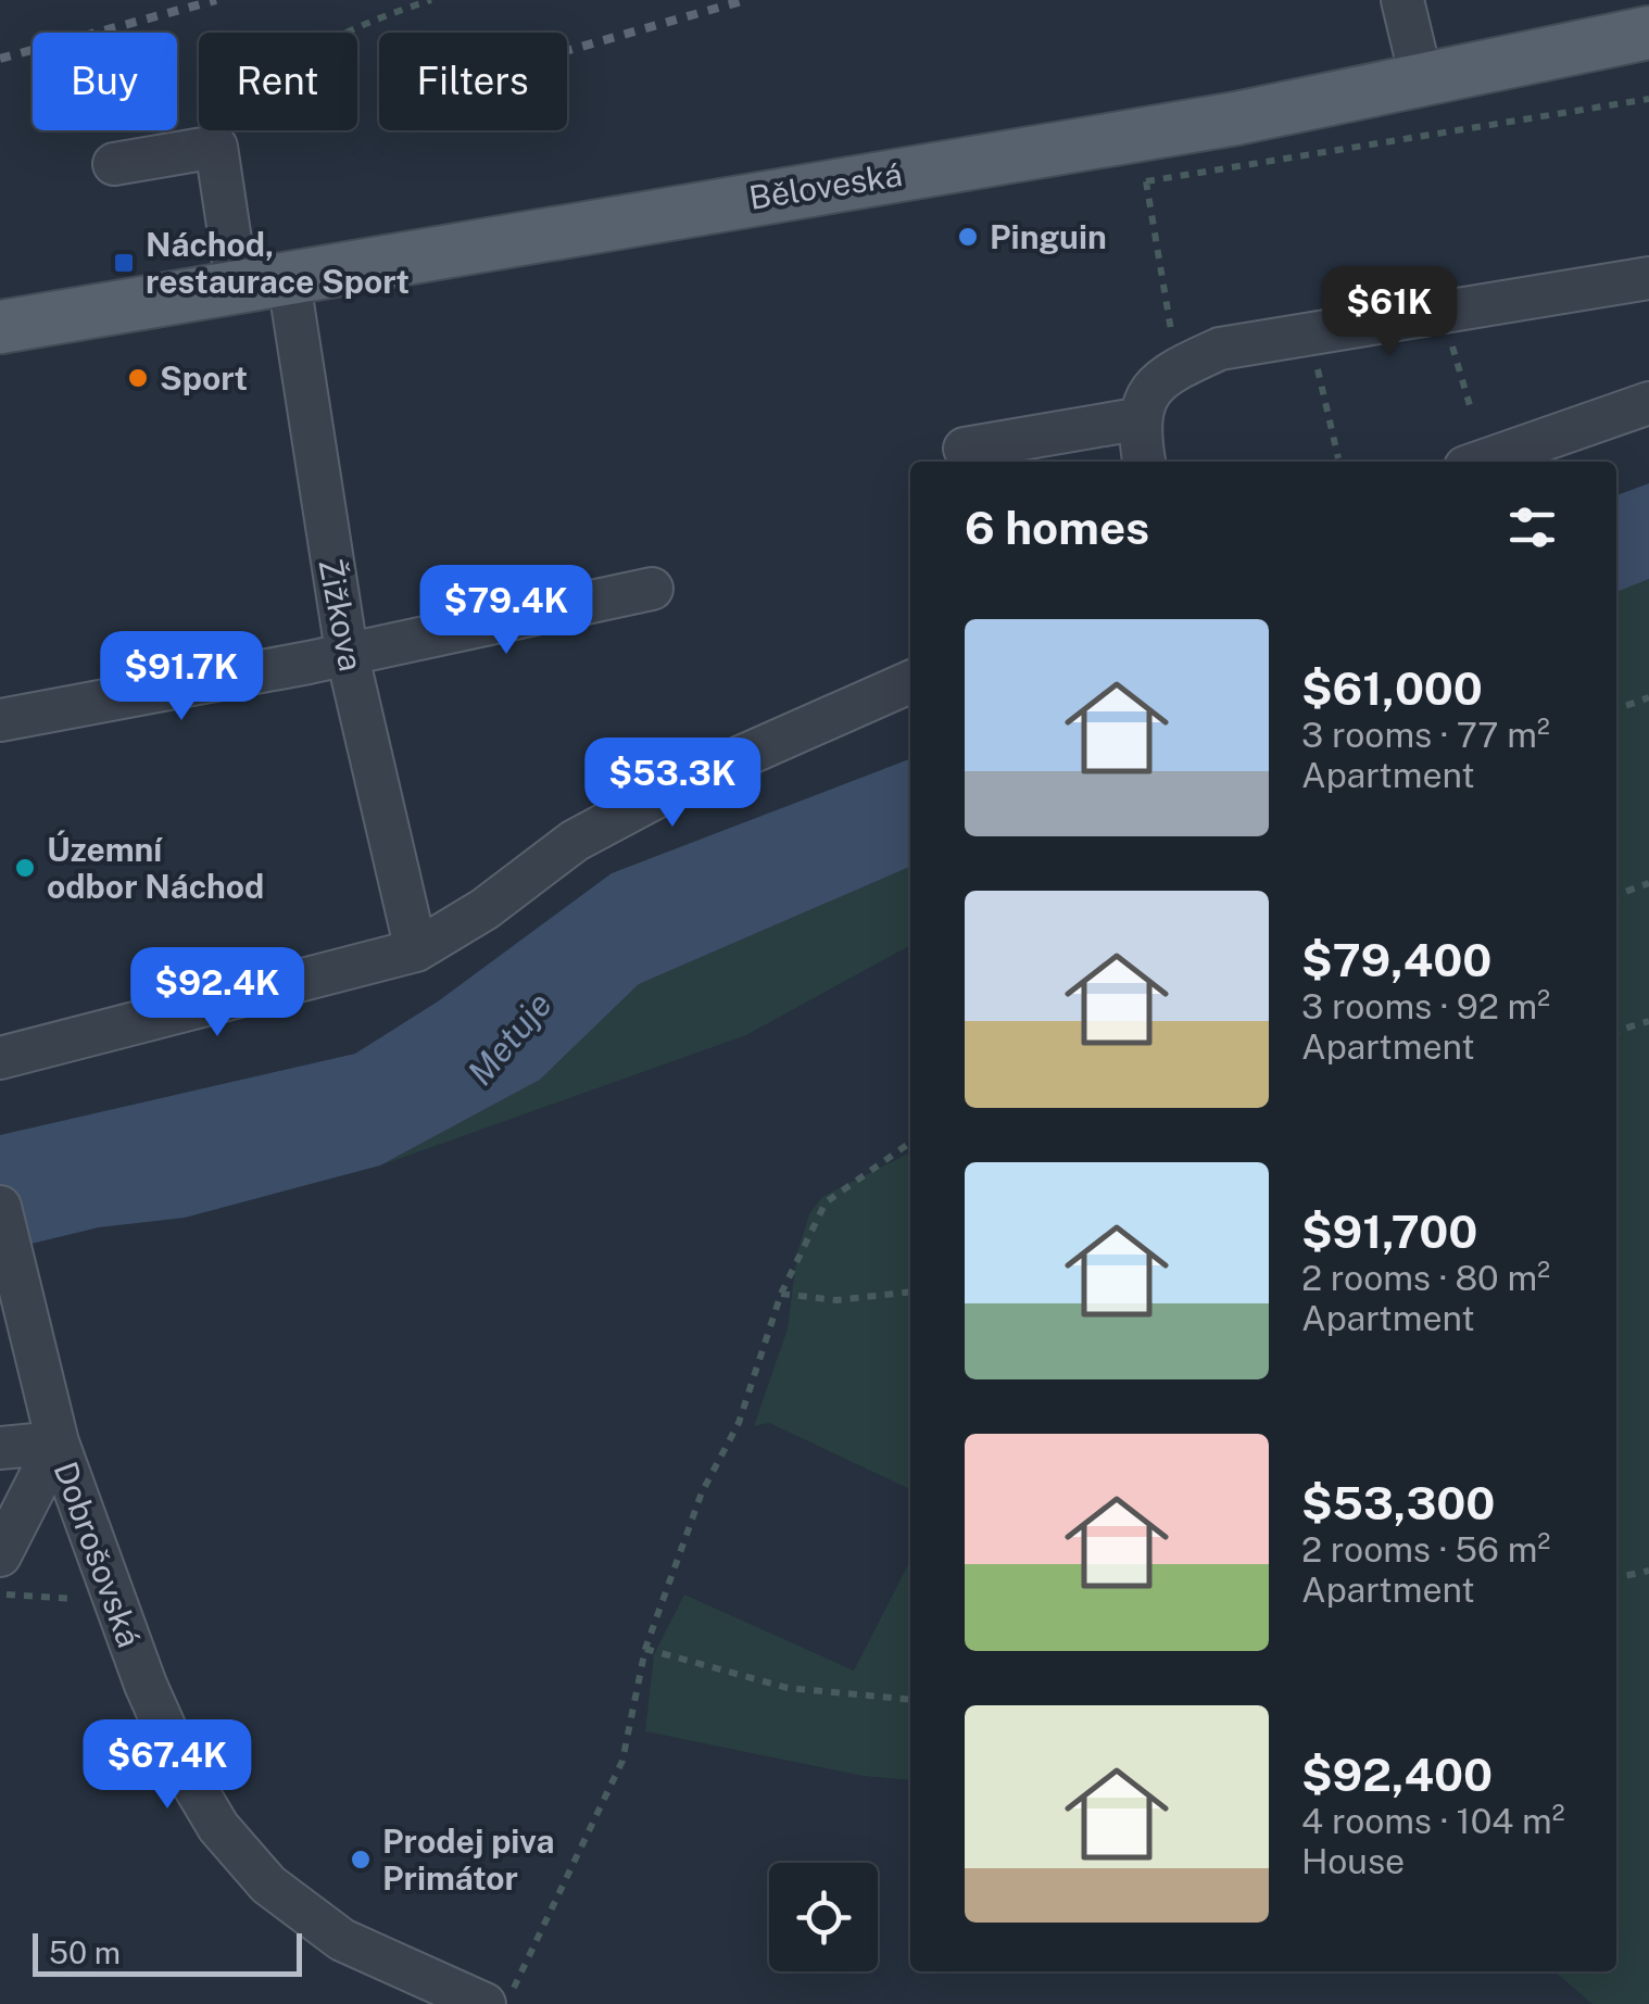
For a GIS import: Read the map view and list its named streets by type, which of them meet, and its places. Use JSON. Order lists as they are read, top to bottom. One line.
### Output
{"streets":{"main road":["Běloveská"],"street":["Žižkova","Dobrošovská"]},"crossings":[["Běloveská","Žižkova"]],"water":["Metuje"],"places":{"other":["Pinguin","Sport","Územní odbor Náchod","Prodej piva Primátor"],"transit":["Náchod, restaurace Sport"]},"scale_bar":"50 m","page":{"chip":["Buy","Rent","Filters"],"price":["$61K","$79.4K","$91.7K","$53.3K","$92.4K","$67.4K"],"heading":"6 homes","list":[{"name":"$61,000","note":"3 rooms · 77 m² · Apartment"},{"name":"$79,400","note":"3 rooms · 92 m² · Apartment"},{"name":"$91,700","note":"2 rooms · 80 m² · Apartment"},{"name":"$53,300","note":"2 rooms · 56 m² · Apartment"},{"name":"$92,400","note":"4 rooms · 104 m² · House"}],"scale":"50 m"}}
